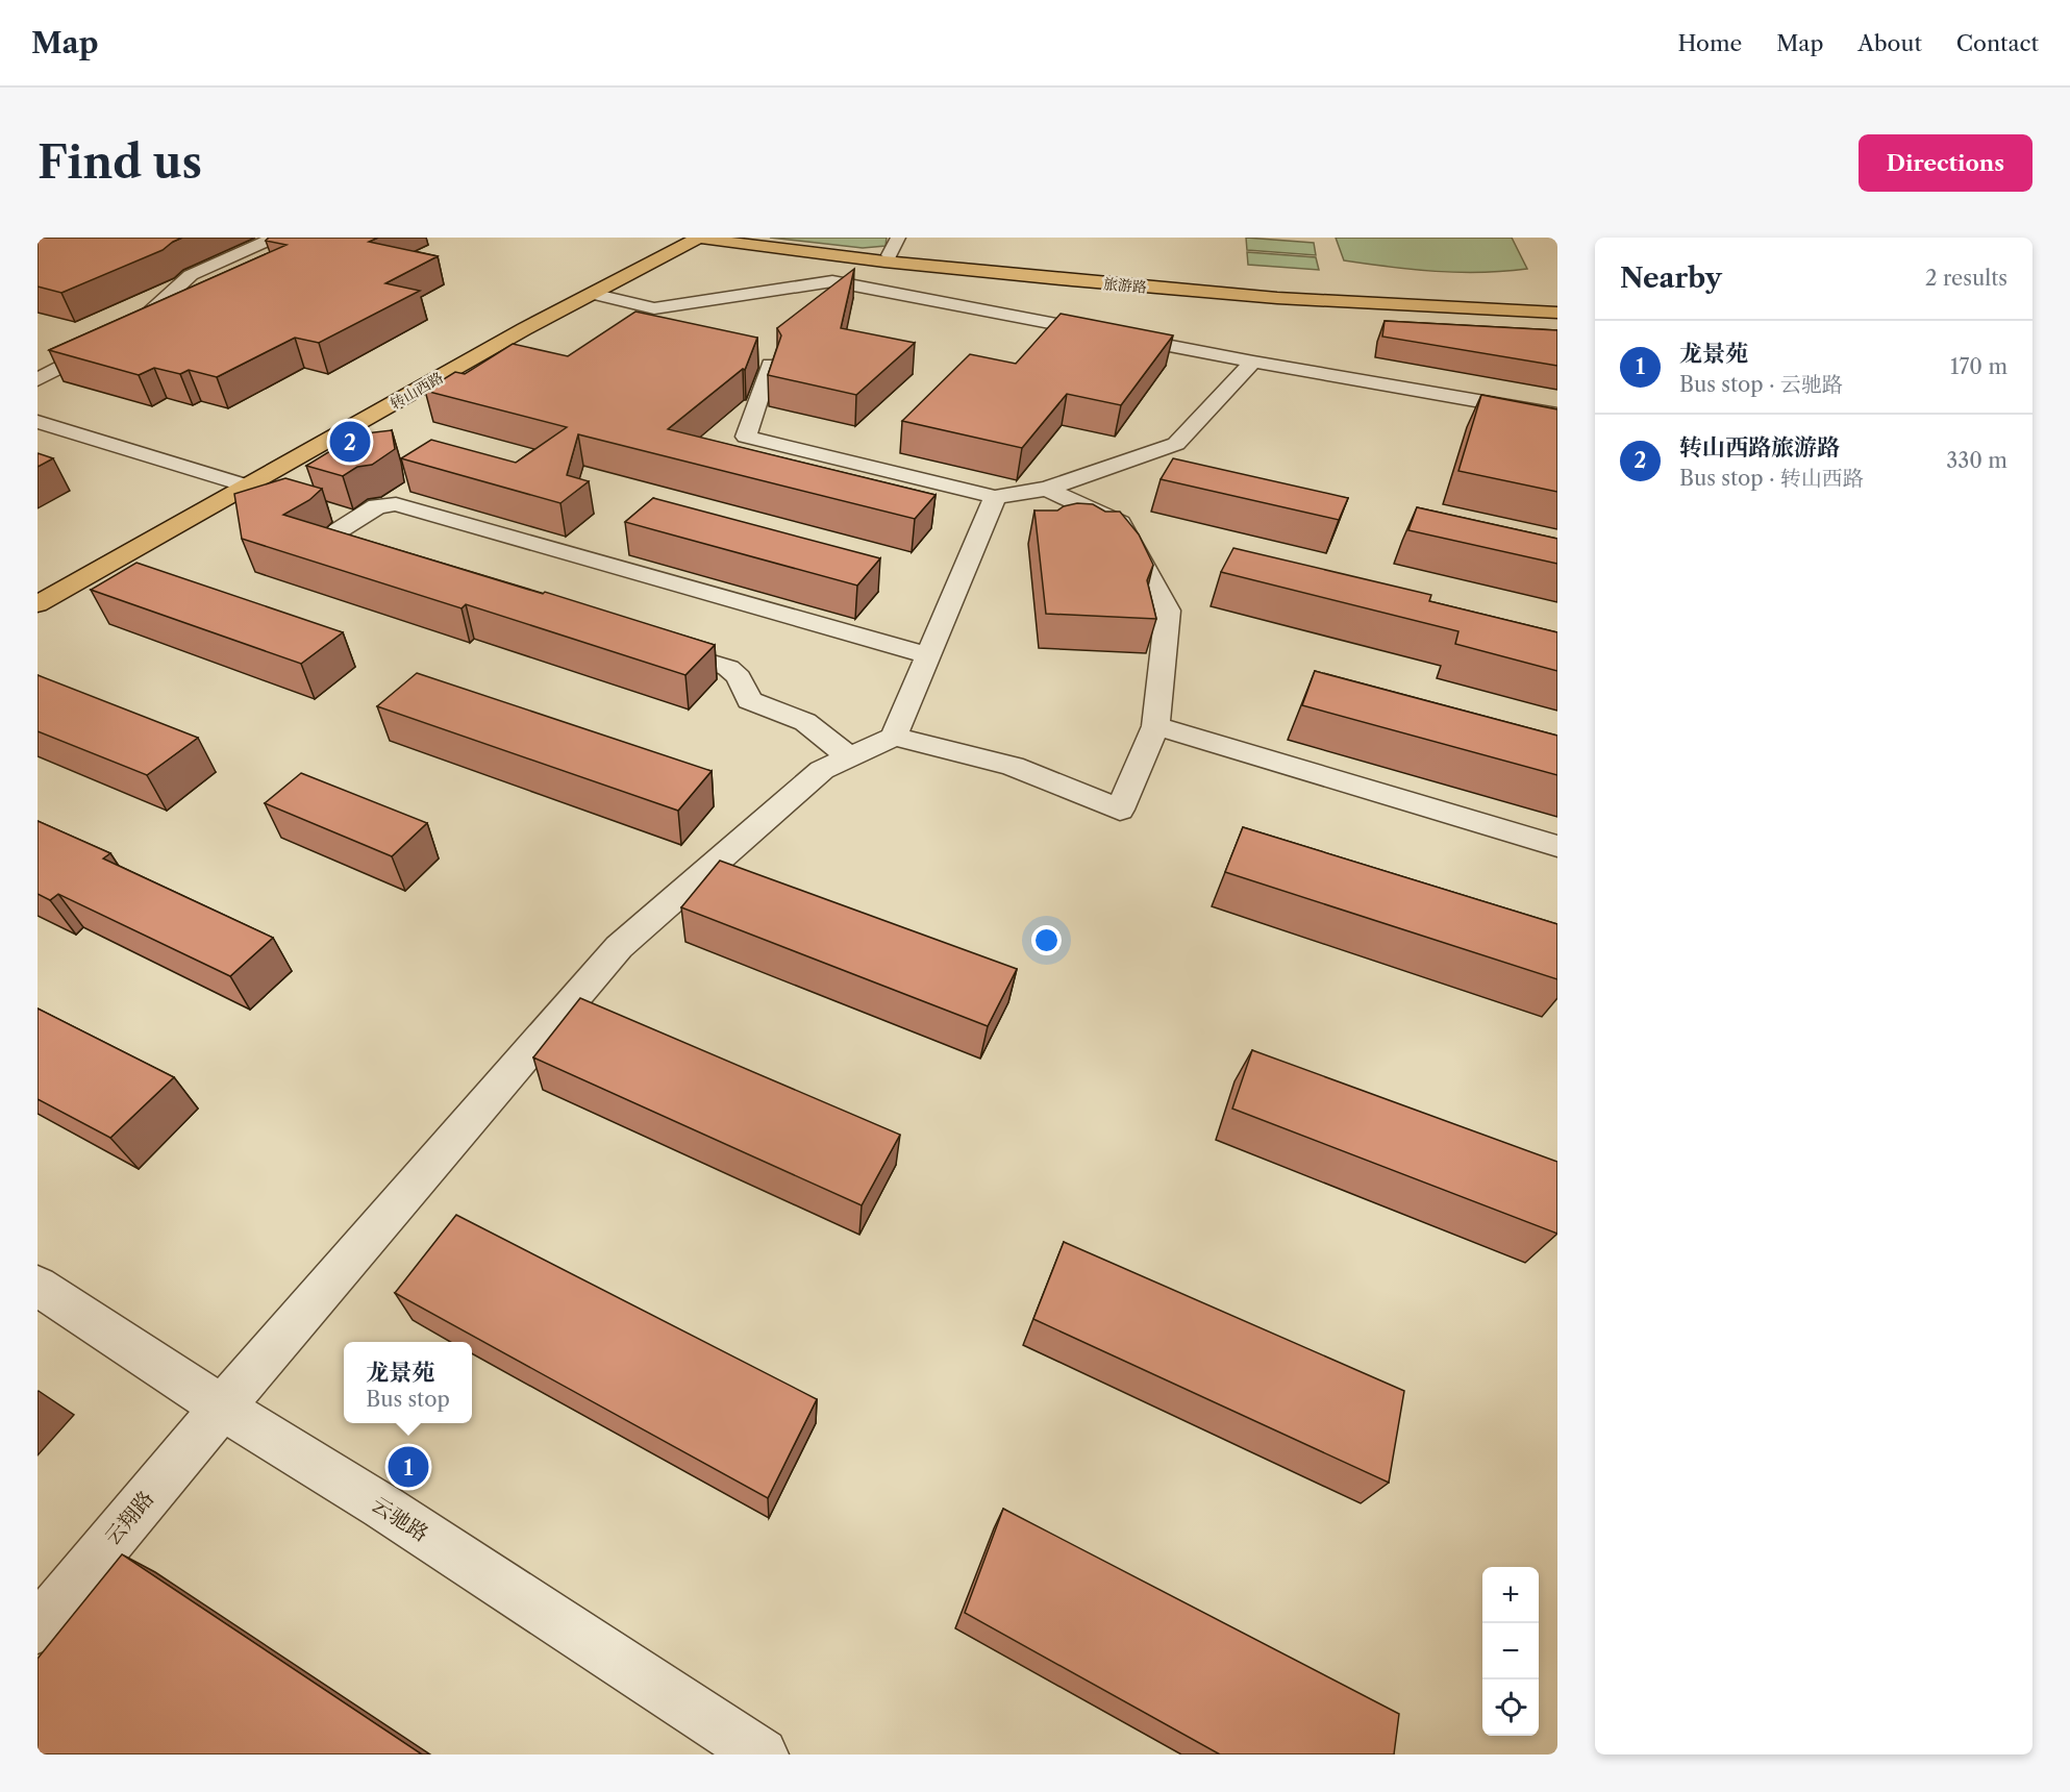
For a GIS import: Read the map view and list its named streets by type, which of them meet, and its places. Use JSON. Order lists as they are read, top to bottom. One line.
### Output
{"streets":{"main road":["旅游路","转山西路"],"street":["云翔路","云驰路"]},"crossings":[["旅游路","转山西路"],["云翔路","云驰路"]],"page":{"header":"Map","nav":["Home","Map","About","Contact"],"buttons":"Directions","title":"Find us","heading":["Nearby","2 results"],"list":[{"mark":"1","name":"龙景苑","note":"Bus stop · 云驰路","value":"170 m"},{"mark":"2","name":"转山西路旅游路","note":"Bus stop · 转山西路","value":"330 m"}],"pins":["2","1"],"popup":["龙景苑","Bus stop"],"map_buttons":["+","−"]}}
